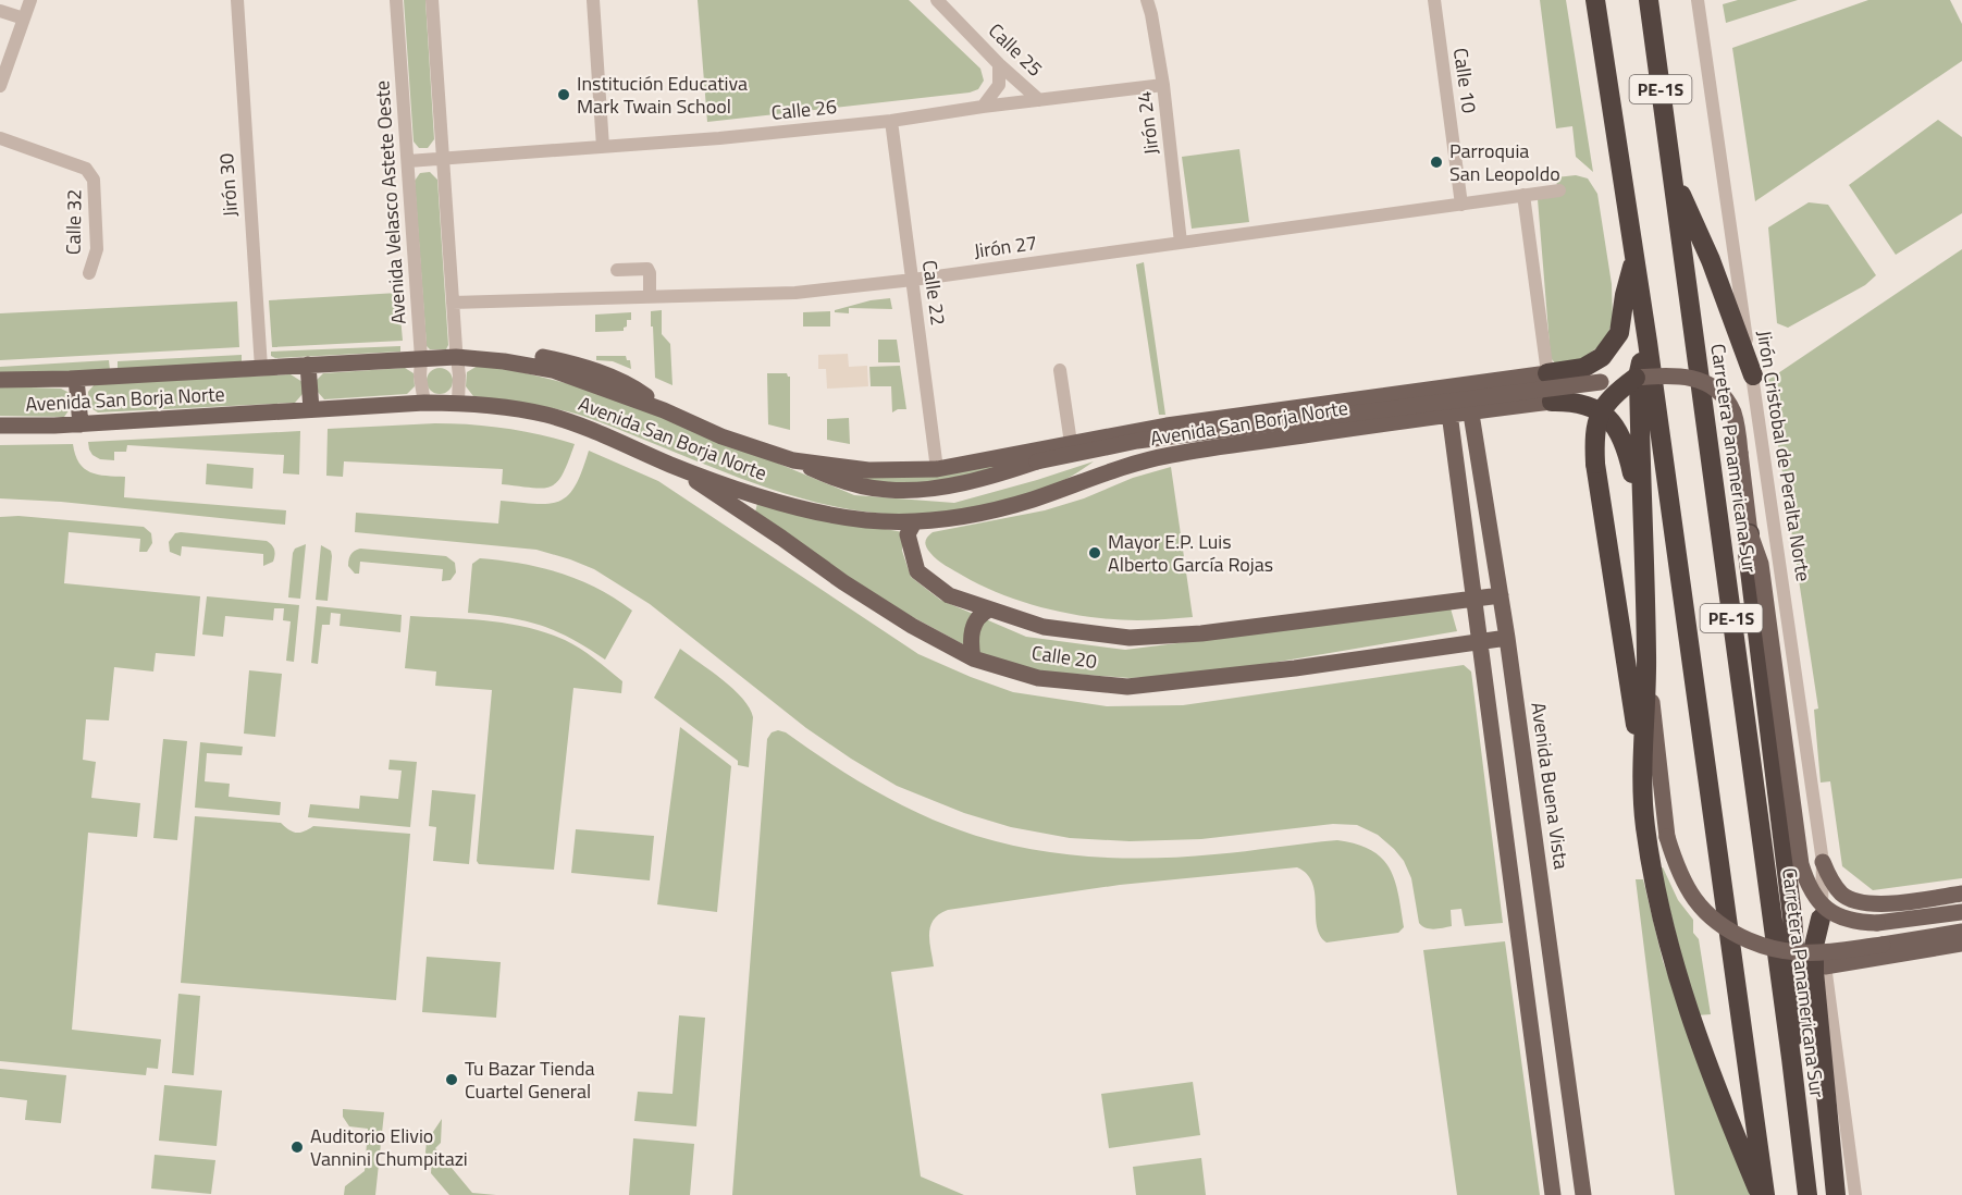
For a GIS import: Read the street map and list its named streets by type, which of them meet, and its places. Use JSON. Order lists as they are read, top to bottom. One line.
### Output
{"streets":{"highway":["PE-1S","Carretera Panamericana Sur"],"main road":["Avenida San Borja Norte","Calle 20","Avenida Buena Vista"],"street":["Calle 25","Calle 10","Calle 26","Jirón 24","Jirón 30","Avenida Velasco Astete Oeste","Calle 32","Jirón 27","Calle 22","Jirón Cristobal de Peralta Norte"]},"crossings":[["Calle 25","Calle 26"],["Calle 10","Jirón 27"],["Calle 26","Jirón 24"],["Calle 26","Avenida Velasco Astete Oeste"],["Calle 26","Calle 22"],["Jirón 24","Jirón 27"],["Jirón 30","Avenida San Borja Norte"],["Avenida Velasco Astete Oeste","Avenida San Borja Norte"],["Jirón 27","Calle 22"],["Calle 22","Avenida San Borja Norte"],["Avenida San Borja Norte","Calle 20"],["Avenida San Borja Norte","Avenida Buena Vista"],["Calle 20","Avenida Buena Vista"]],"places":["Institución Educativa Mark Twain School","Parroquia San Leopoldo","Mayor E.P. Luis Alberto García Rojas","Tu Bazar Tienda Cuartel General","Auditorio Elivio Vannini Chumpitazi"]}
